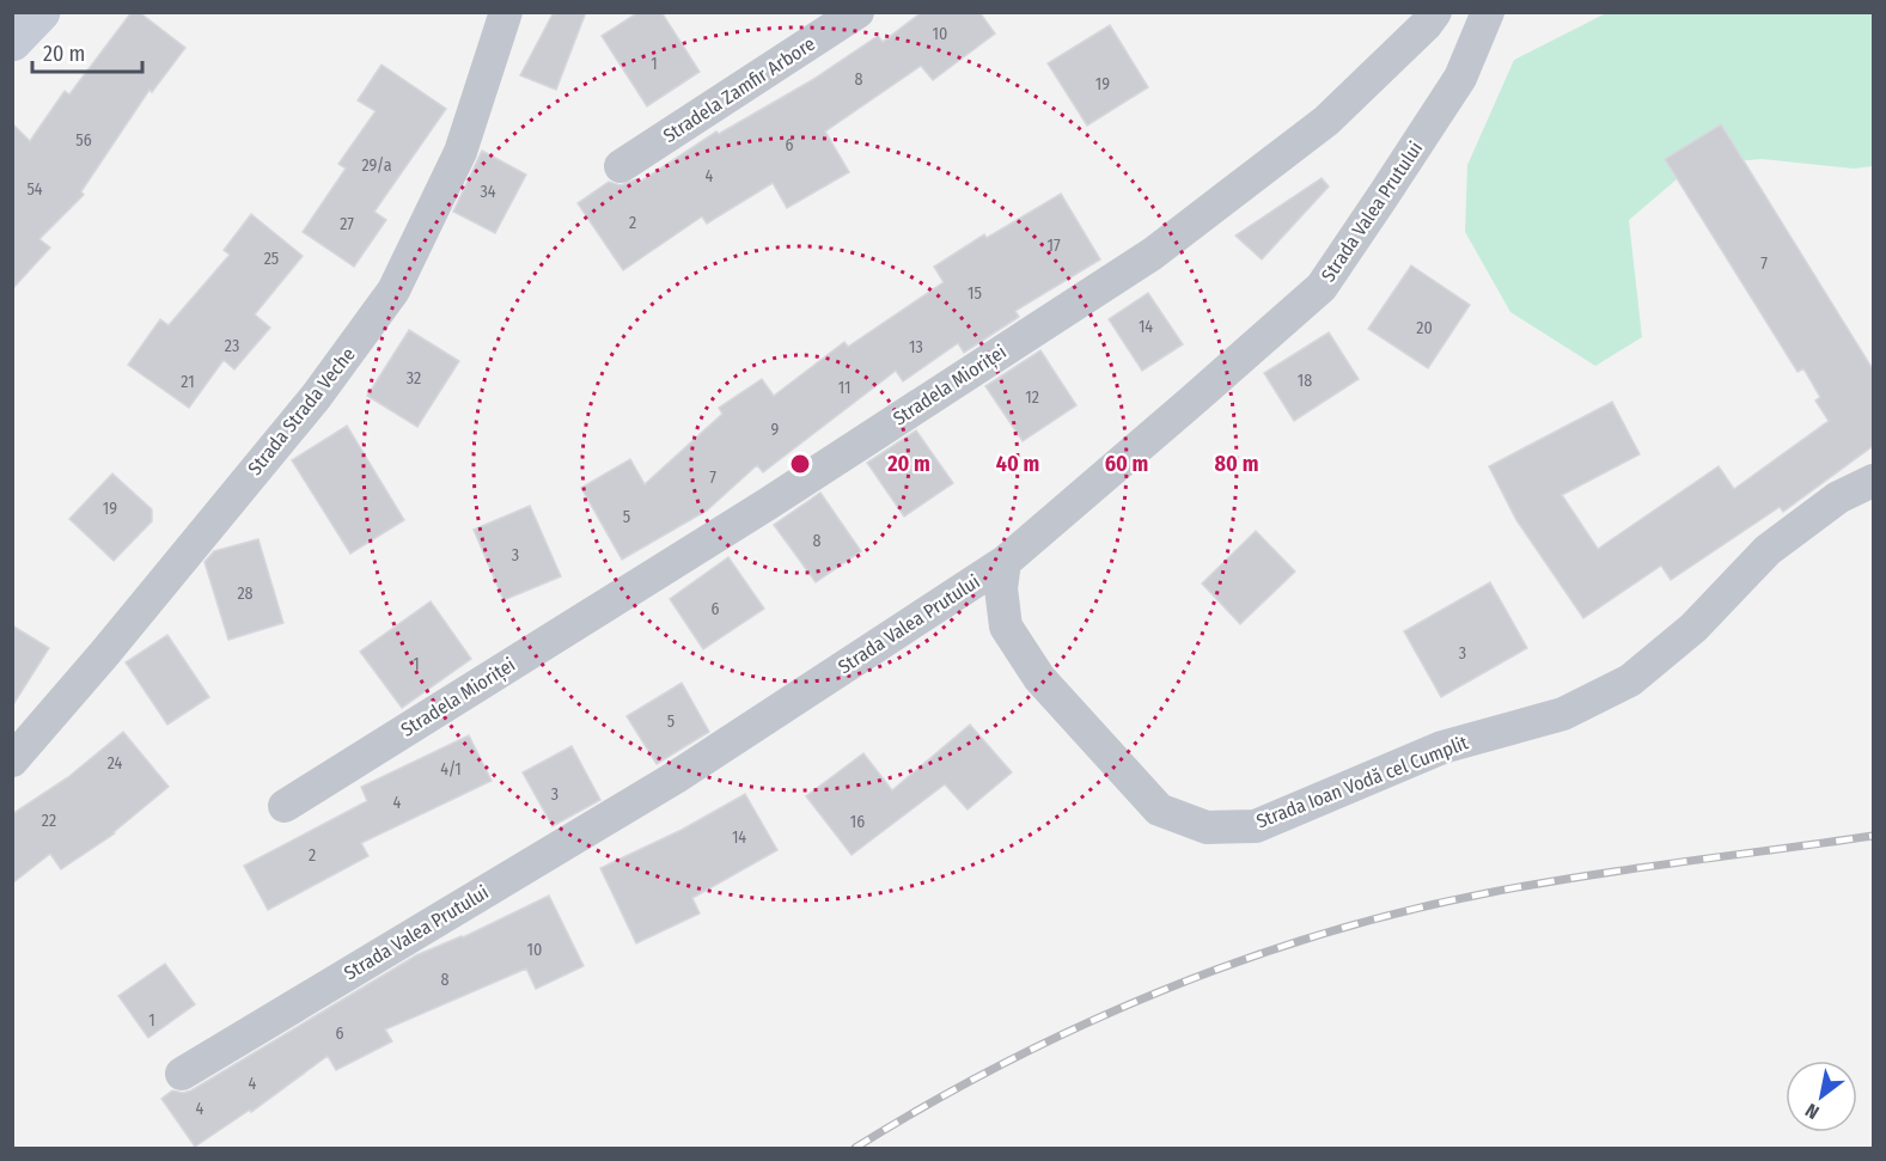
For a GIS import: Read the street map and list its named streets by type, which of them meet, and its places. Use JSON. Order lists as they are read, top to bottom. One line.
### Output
{"streets":{"street":["Stradela Zamfir Arbore","Strada Valea Prutului","Stradela Mioriței","Strada Strada Veche","Strada Ioan Vodă cel Cumplit"]},"crossings":[["Strada Valea Prutului","Strada Ioan Vodă cel Cumplit"]],"house_numbers":["10","1","8","19","56","6","29/a","4","54","34","2","27","17","25","7","15","14","20","23","13","32","18","21","11","12","9","7","19","5","8","3","28","6","3","1","5","24","4/1","3","4","22","16","14","2","10","8","1","6","4","4"],"scale_bar":"20 m","north":"bottom left","rings":["20 m","40 m","60 m","80 m"]}
